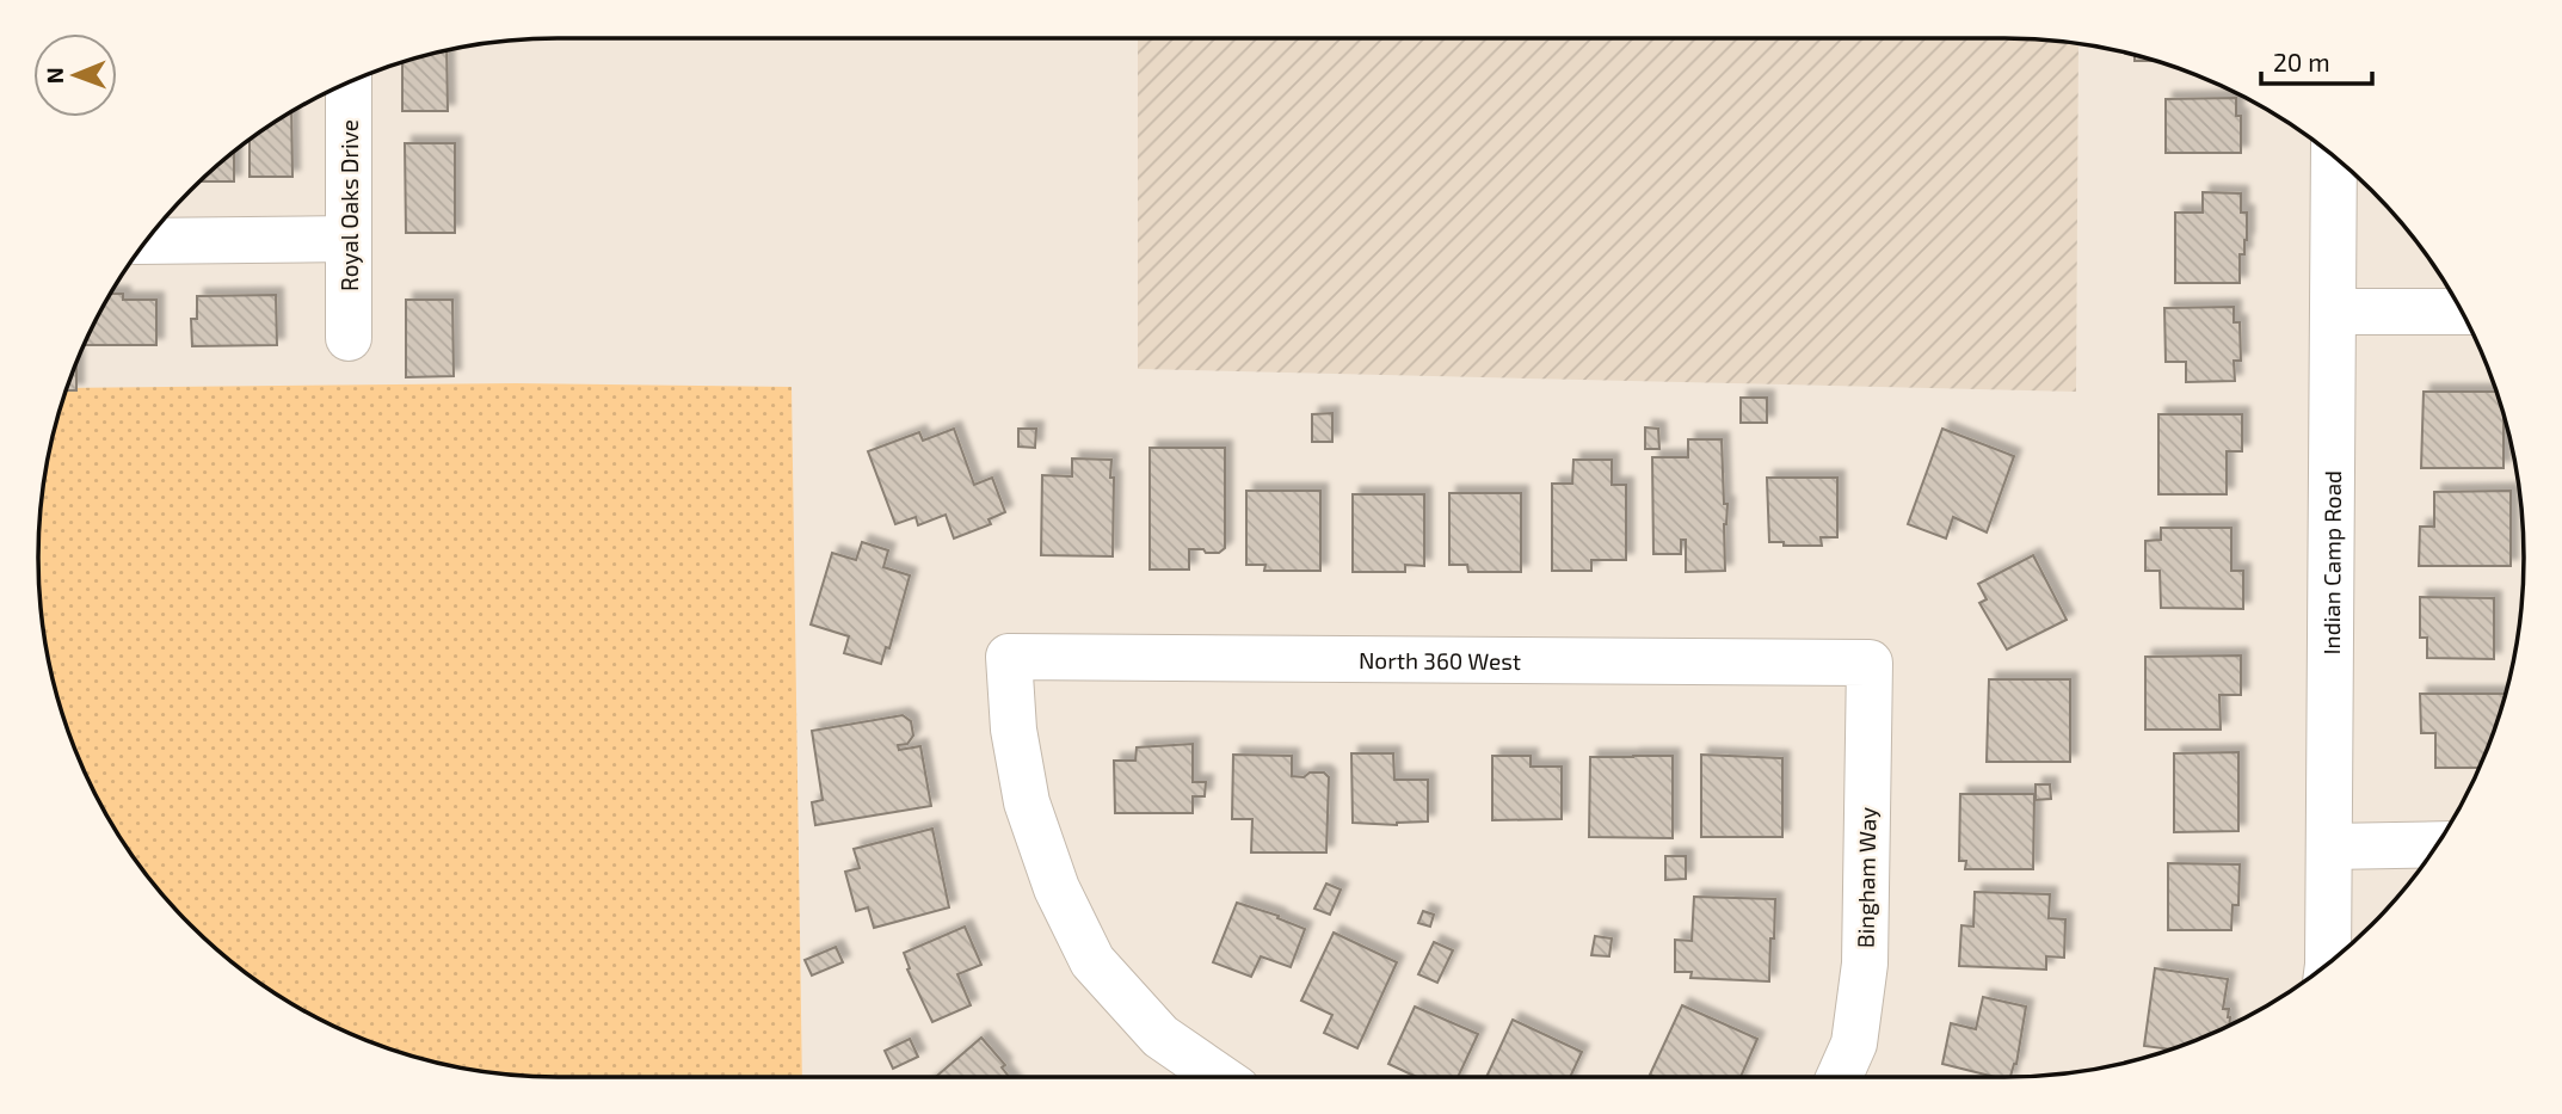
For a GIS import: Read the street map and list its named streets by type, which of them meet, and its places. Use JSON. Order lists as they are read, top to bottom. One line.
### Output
{"streets":{"street":["Royal Oaks Drive","Indian Camp Road","North 360 West","Bingham Way"]},"crossings":[["North 360 West","Bingham Way"]],"scale_bar":"20 m","north":"left"}
